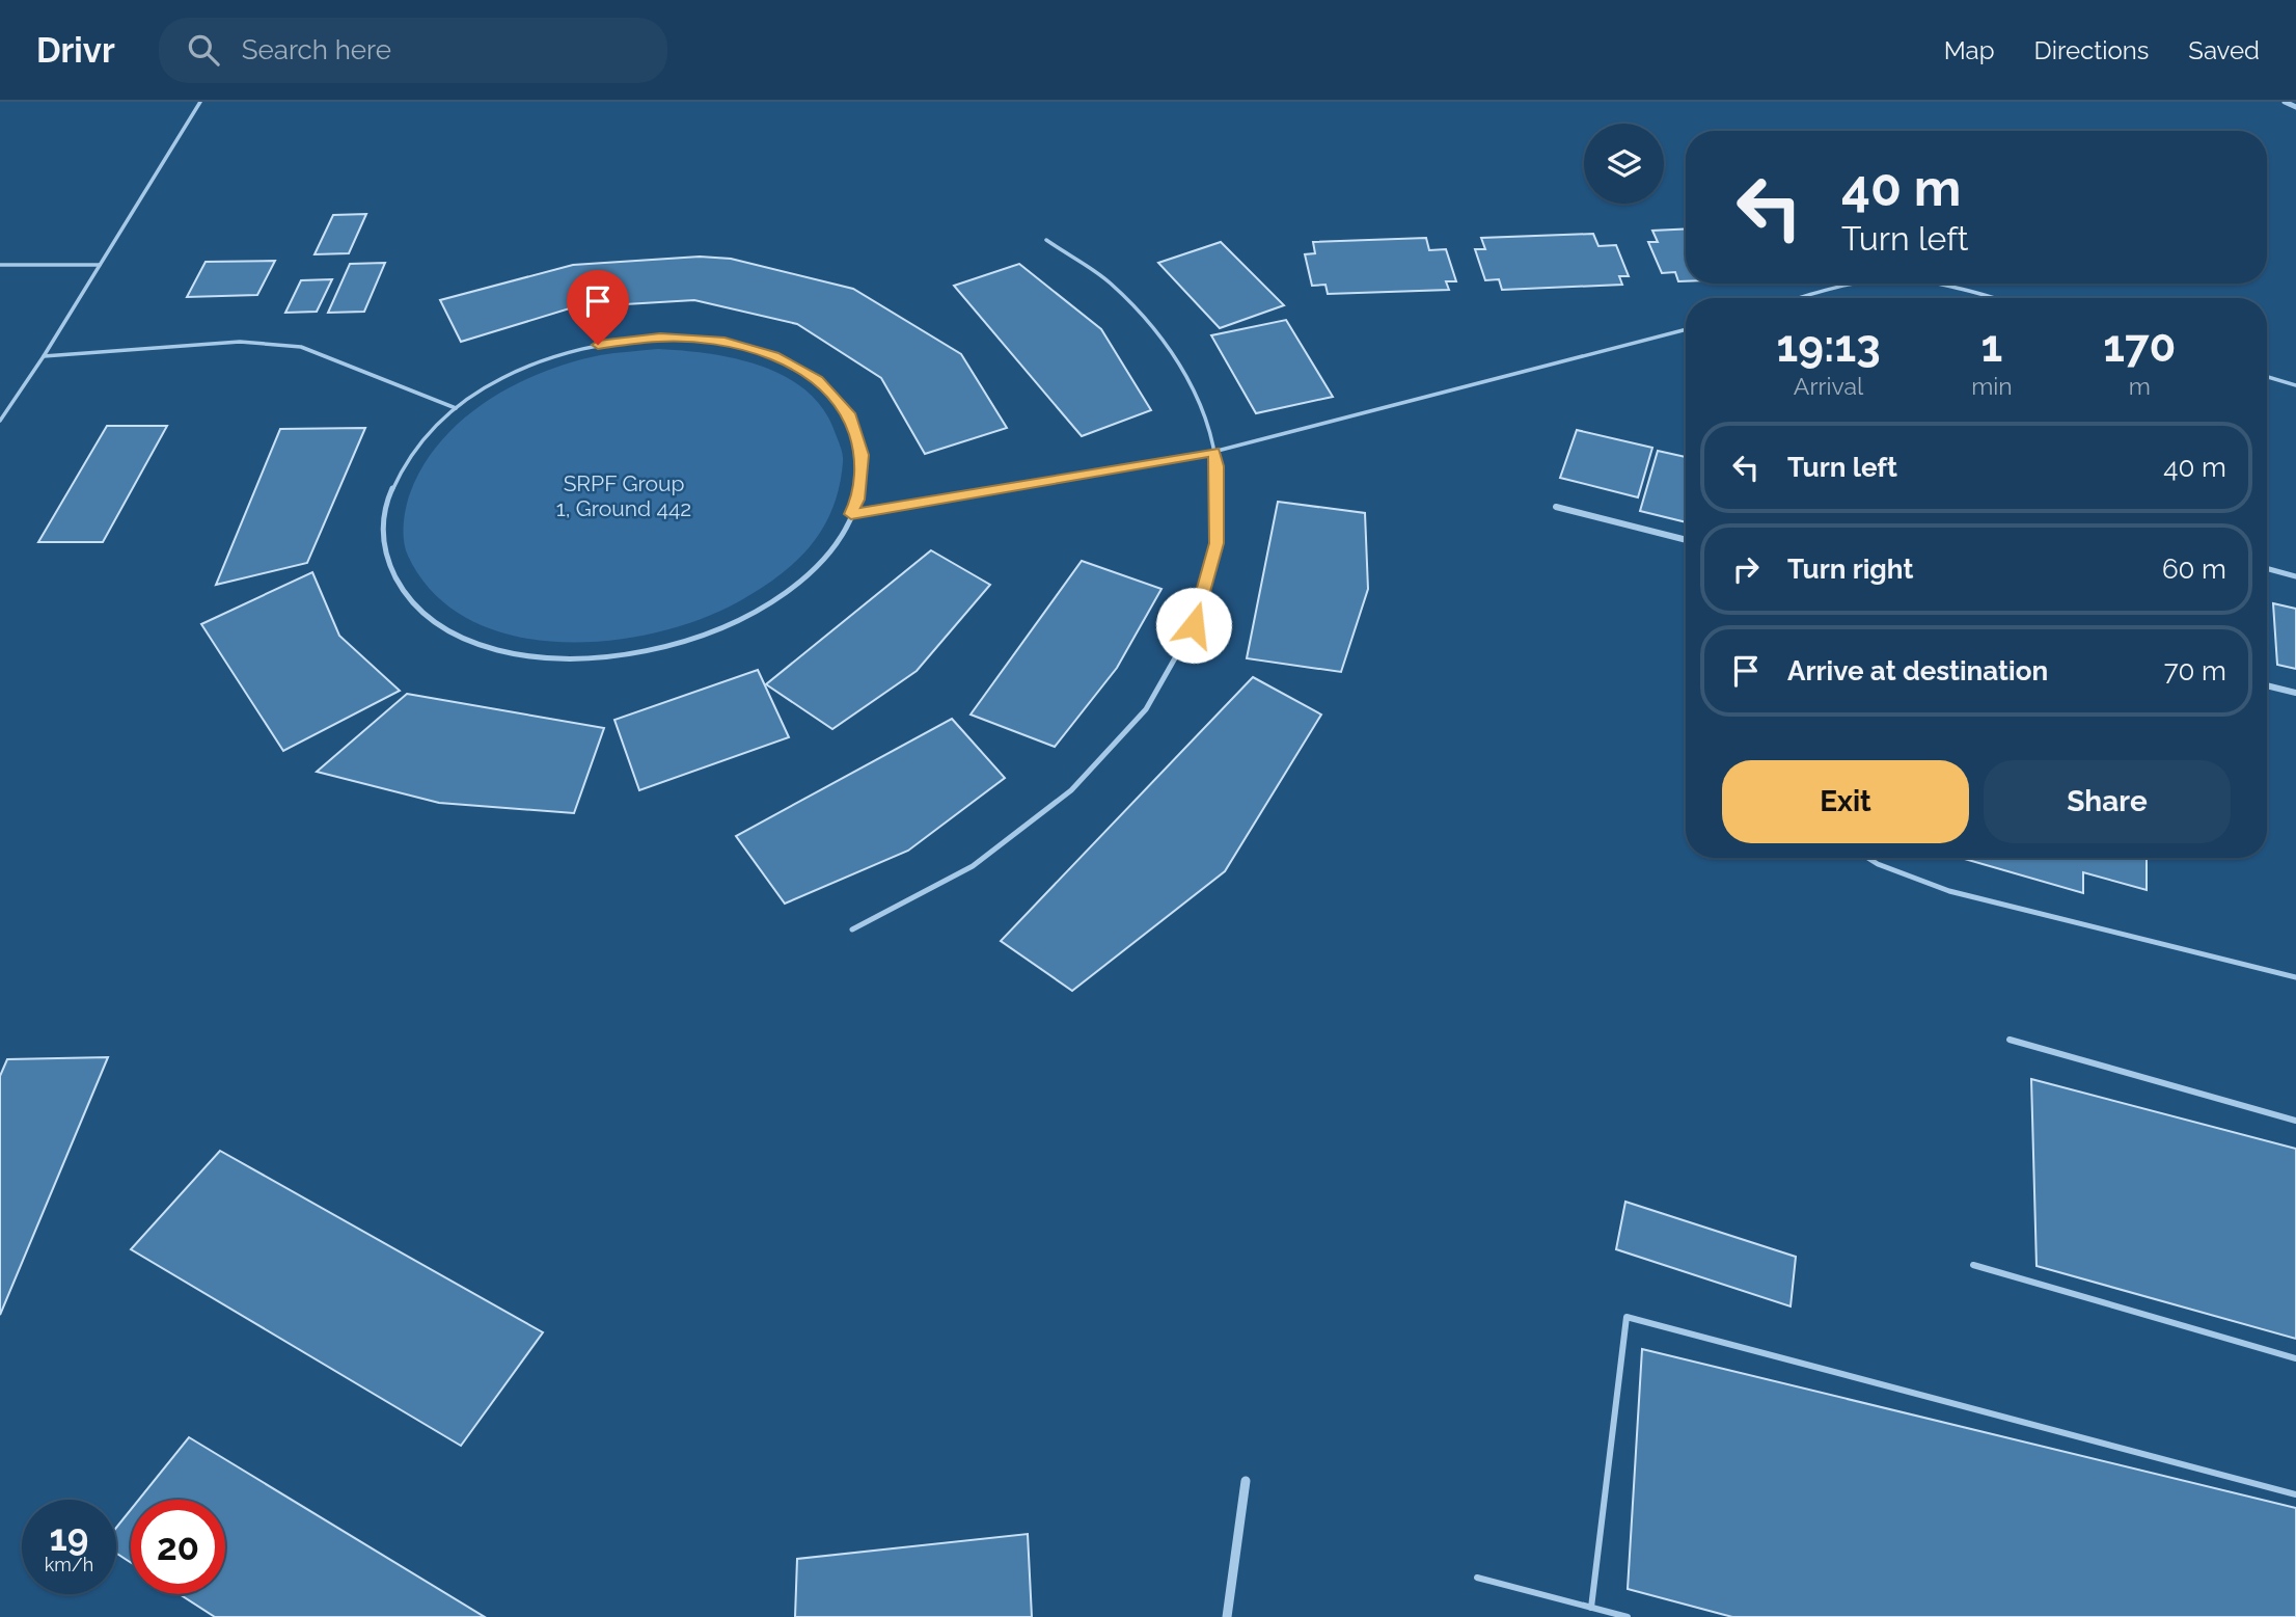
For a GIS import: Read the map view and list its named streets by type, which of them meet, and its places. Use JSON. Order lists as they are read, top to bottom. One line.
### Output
{"parks":["SRPF Group 1, Ground 442"],"page":{"header":"Drivr","search":"Search here","nav":["Map","Directions","Saved"],"turn":["40 m","Turn left"],"eta":["19:13","Arrival","1","min","170","m"],"list":[{"name":"Turn left","value":"40 m"},{"name":"Turn right","value":"60 m"},{"name":"Arrive at destination","value":"70 m"}],"buttons":["Exit","Share"],"speed":"19 km/h","limit":"20"}}
